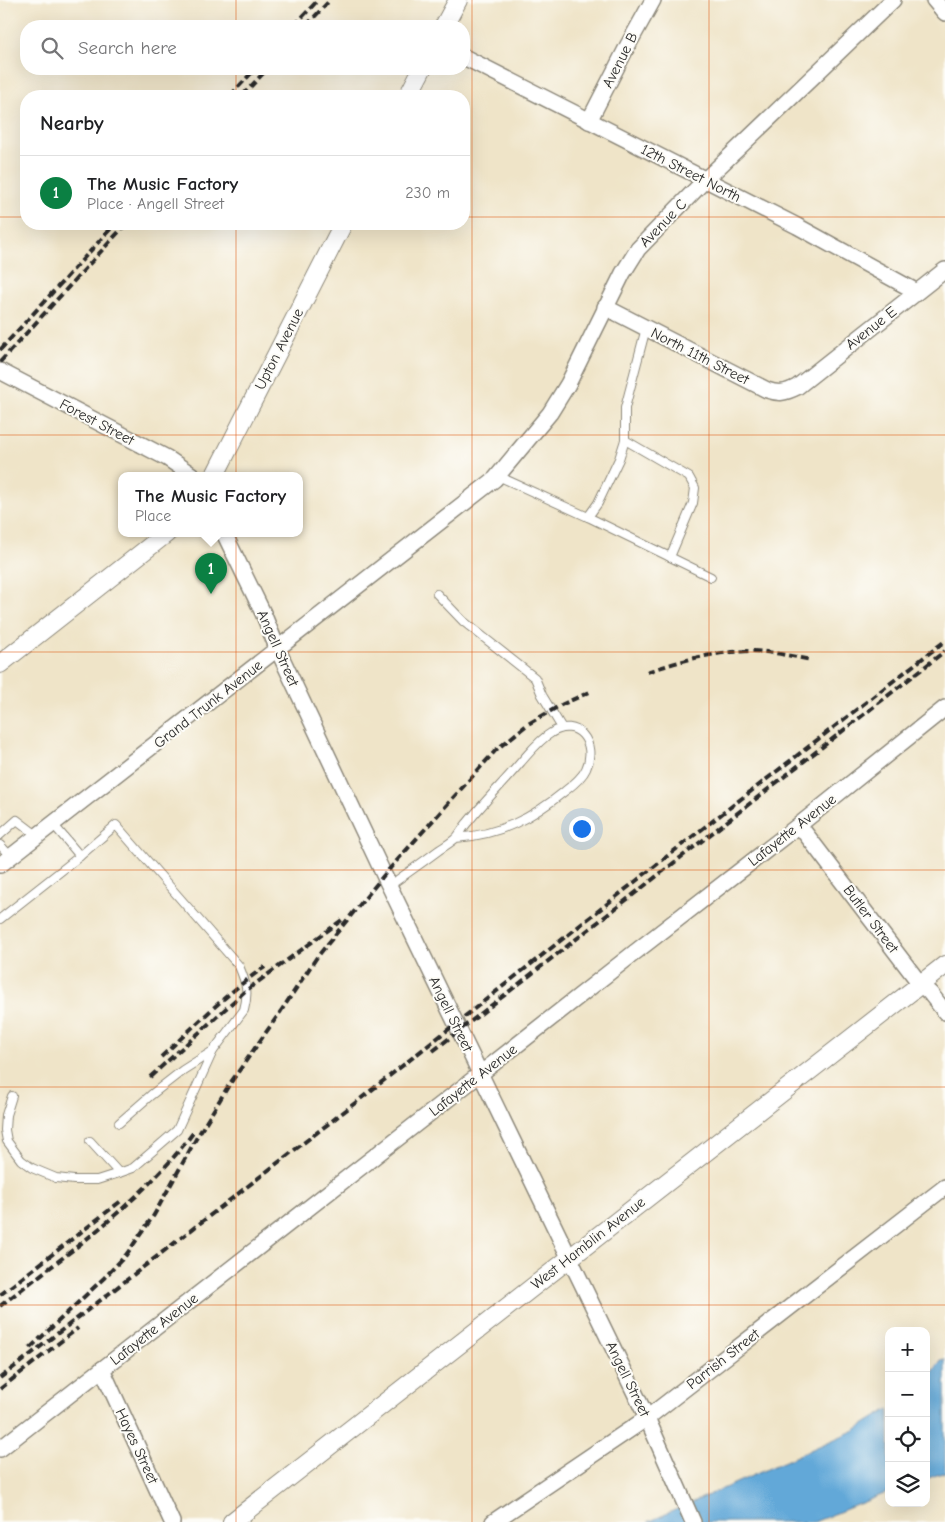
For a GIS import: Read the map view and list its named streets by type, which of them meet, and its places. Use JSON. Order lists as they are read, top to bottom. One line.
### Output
{"streets":{"street":["Avenue B","12th Street North","Avenue C","Avenue E","Upton Avenue","North 11th Street","Forest Street","Angell Street","Grand Trunk Avenue","Lafayette Avenue","Butler Street","West Hamblin Avenue","Parrish Street","Hayes Street"]},"crossings":[["Avenue B","12th Street North"],["12th Street North","Avenue C"],["12th Street North","Avenue E"],["Avenue C","North 11th Street"],["Avenue C","Grand Trunk Avenue"],["Avenue E","North 11th Street"],["Angell Street","Grand Trunk Avenue"],["Angell Street","Lafayette Avenue"],["Angell Street","West Hamblin Avenue"],["Angell Street","Parrish Street"],["Lafayette Avenue","Butler Street"],["Lafayette Avenue","Hayes Street"],["Butler Street","West Hamblin Avenue"]],"page":{"search":"Search here","heading":"Nearby","list":[{"mark":"1","name":"The Music Factory","note":"Place · Angell Street","value":"230 m"}],"popup":["The Music Factory","Place"],"pins":"1","map_buttons":["+","−"]}}
